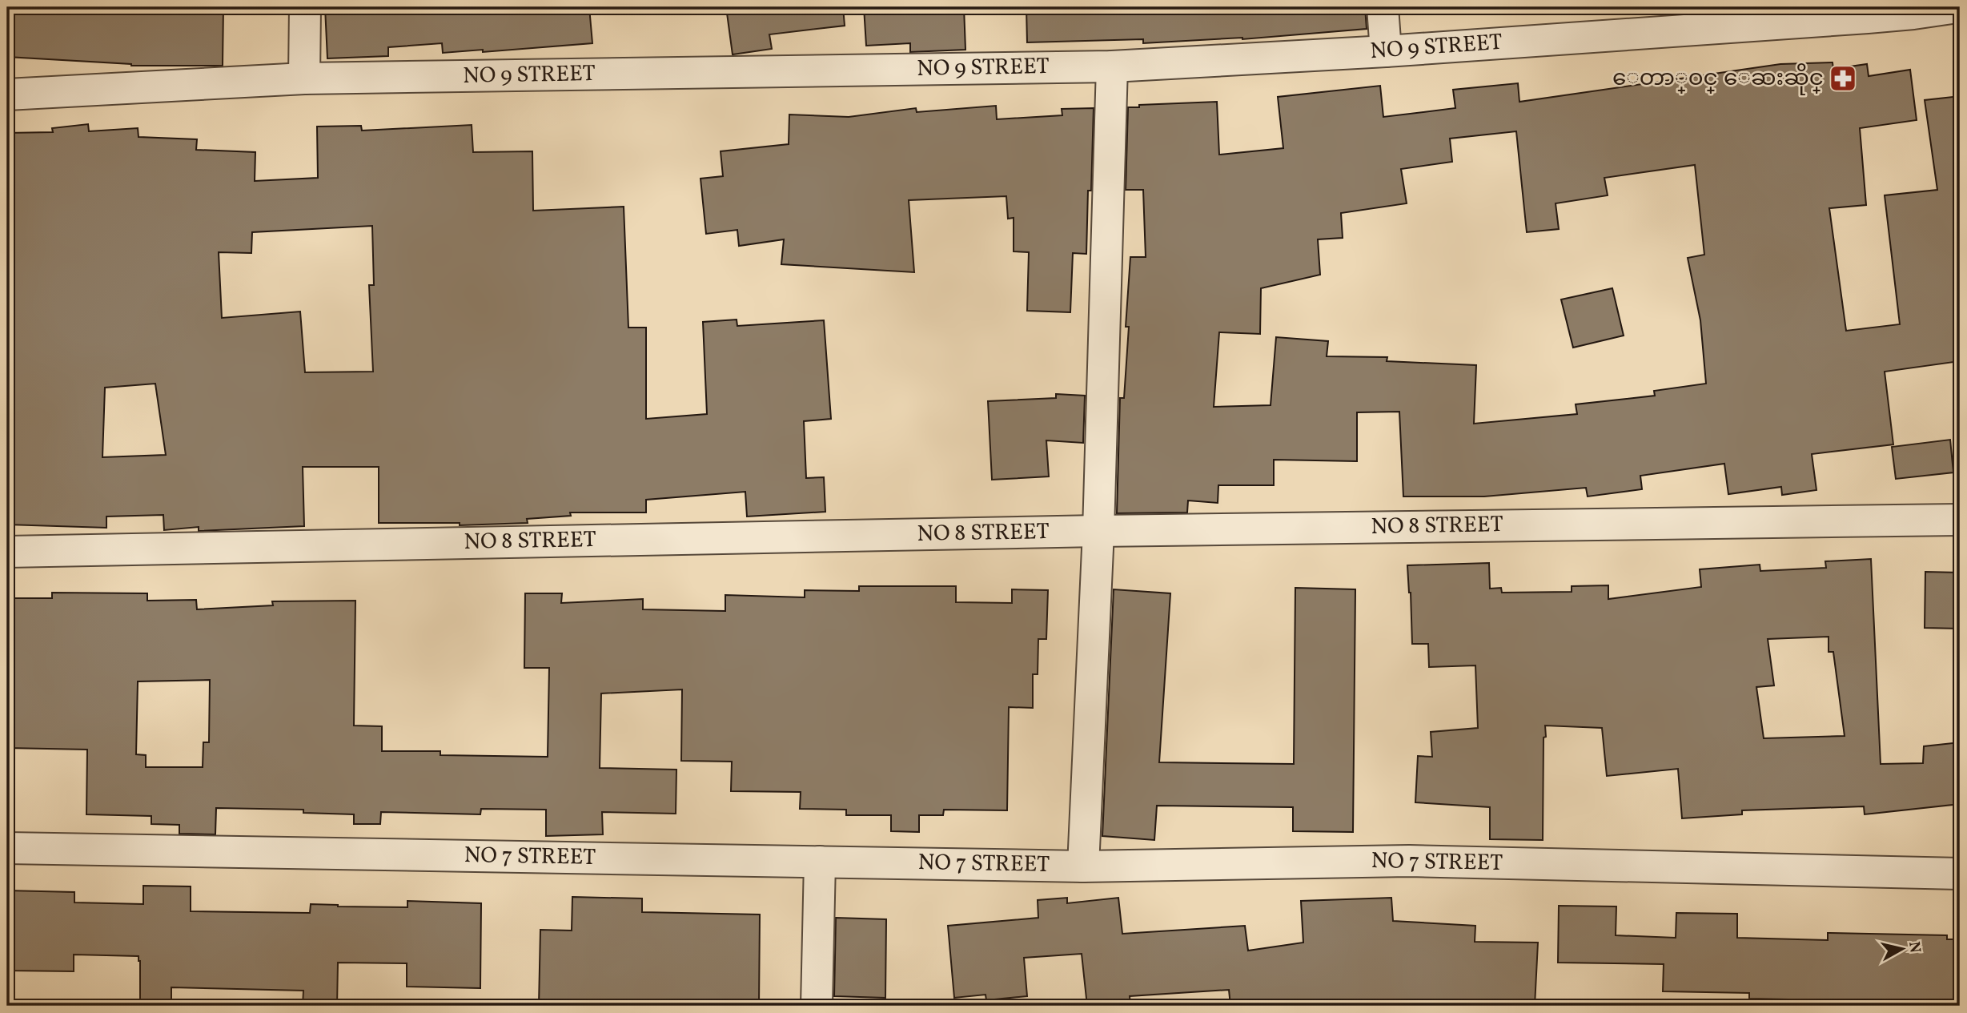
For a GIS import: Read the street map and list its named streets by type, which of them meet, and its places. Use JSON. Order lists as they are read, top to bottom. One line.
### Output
{"streets":{"street":["NO 9 STREET","NO 8 STREET","NO 7 STREET"]},"places":{"pharmacy":["ေတာ္ဝင္ ေဆးဆိုင္"]},"north":"right"}
